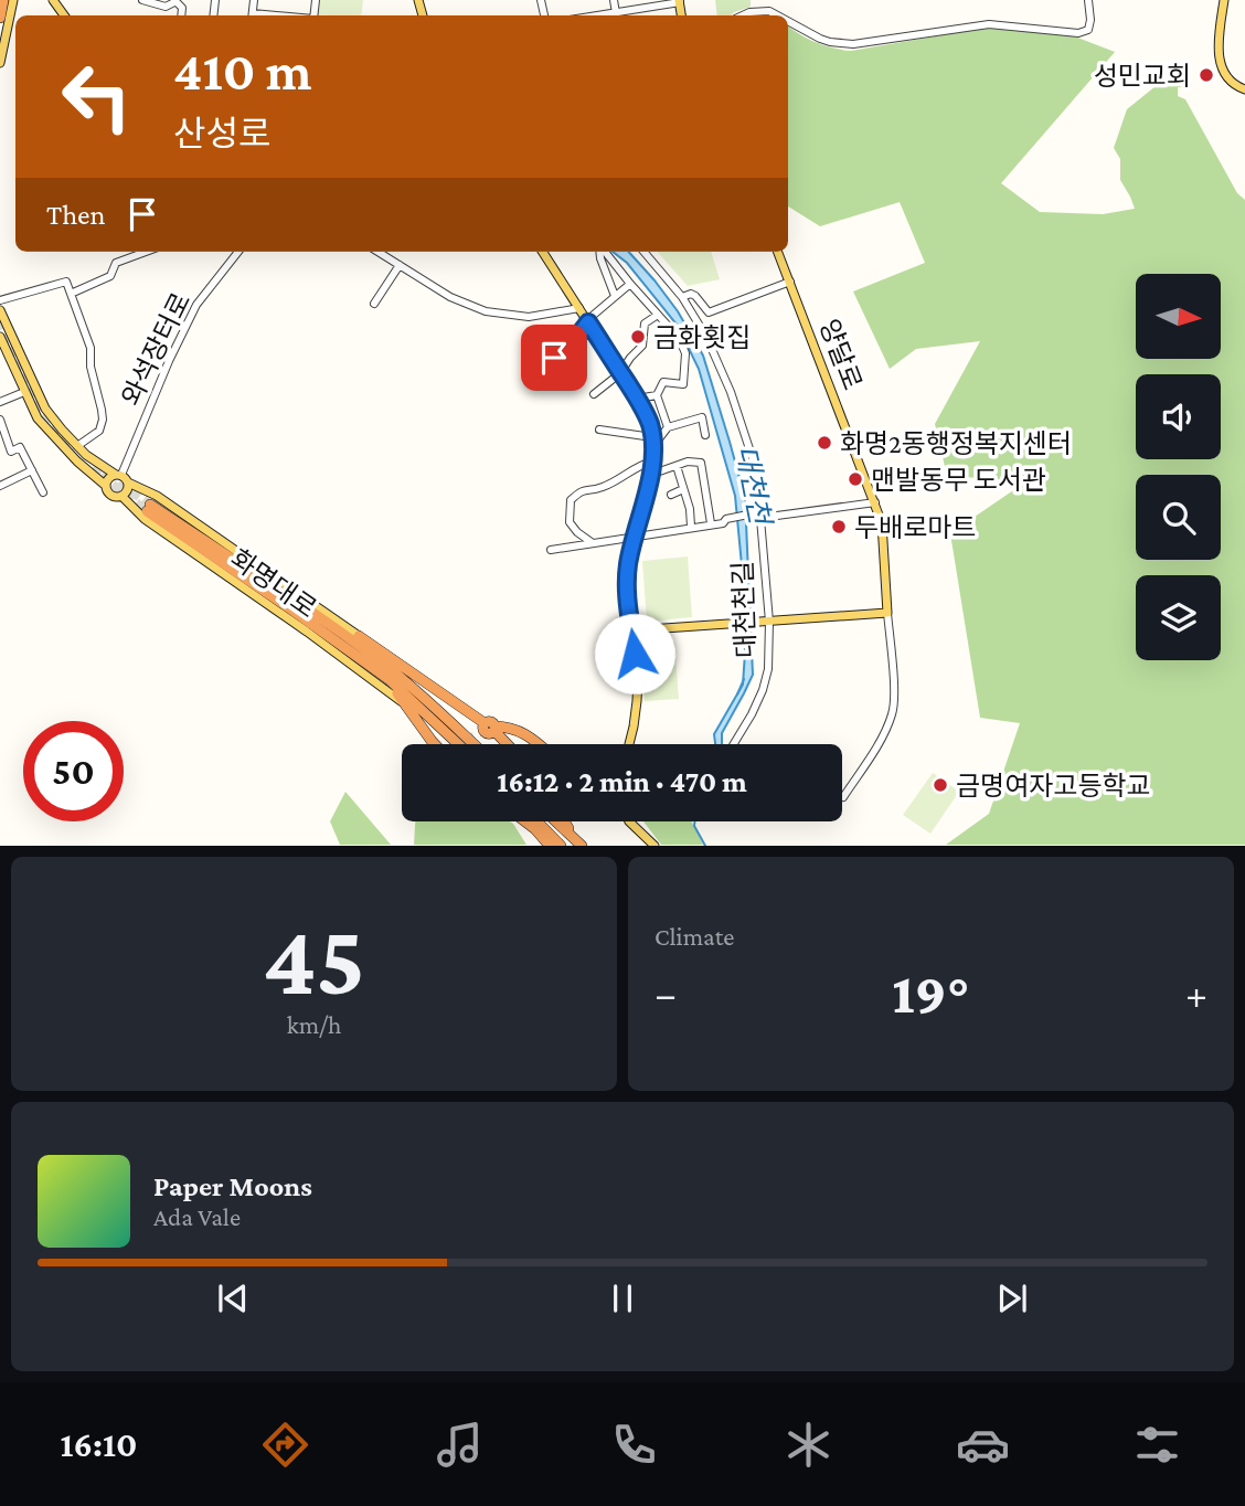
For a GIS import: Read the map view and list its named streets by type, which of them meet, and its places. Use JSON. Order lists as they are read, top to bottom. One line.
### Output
{"streets":{"highway":["화명대로"],"main road":["양달로"],"street":["와석장터로","대천천길"]},"crossings":[["와석장터로","화명대로"]],"water":["대천천"],"places":["성민교회","금화횟집","화명2동행정복지센터","맨발동무 도서관","두배로마트","금명여자고등학교"],"north":"right","page":{"turn":["410 m","산성로"],"then":"Then","limit":"50","trip":"16:12 · 2 min · 470 m","tile":[["45","km/h"],"Climate"],"heat":["−","19°","+"],"song":["Paper Moons","Ada Vale"],"tabs":"16:10"}}
